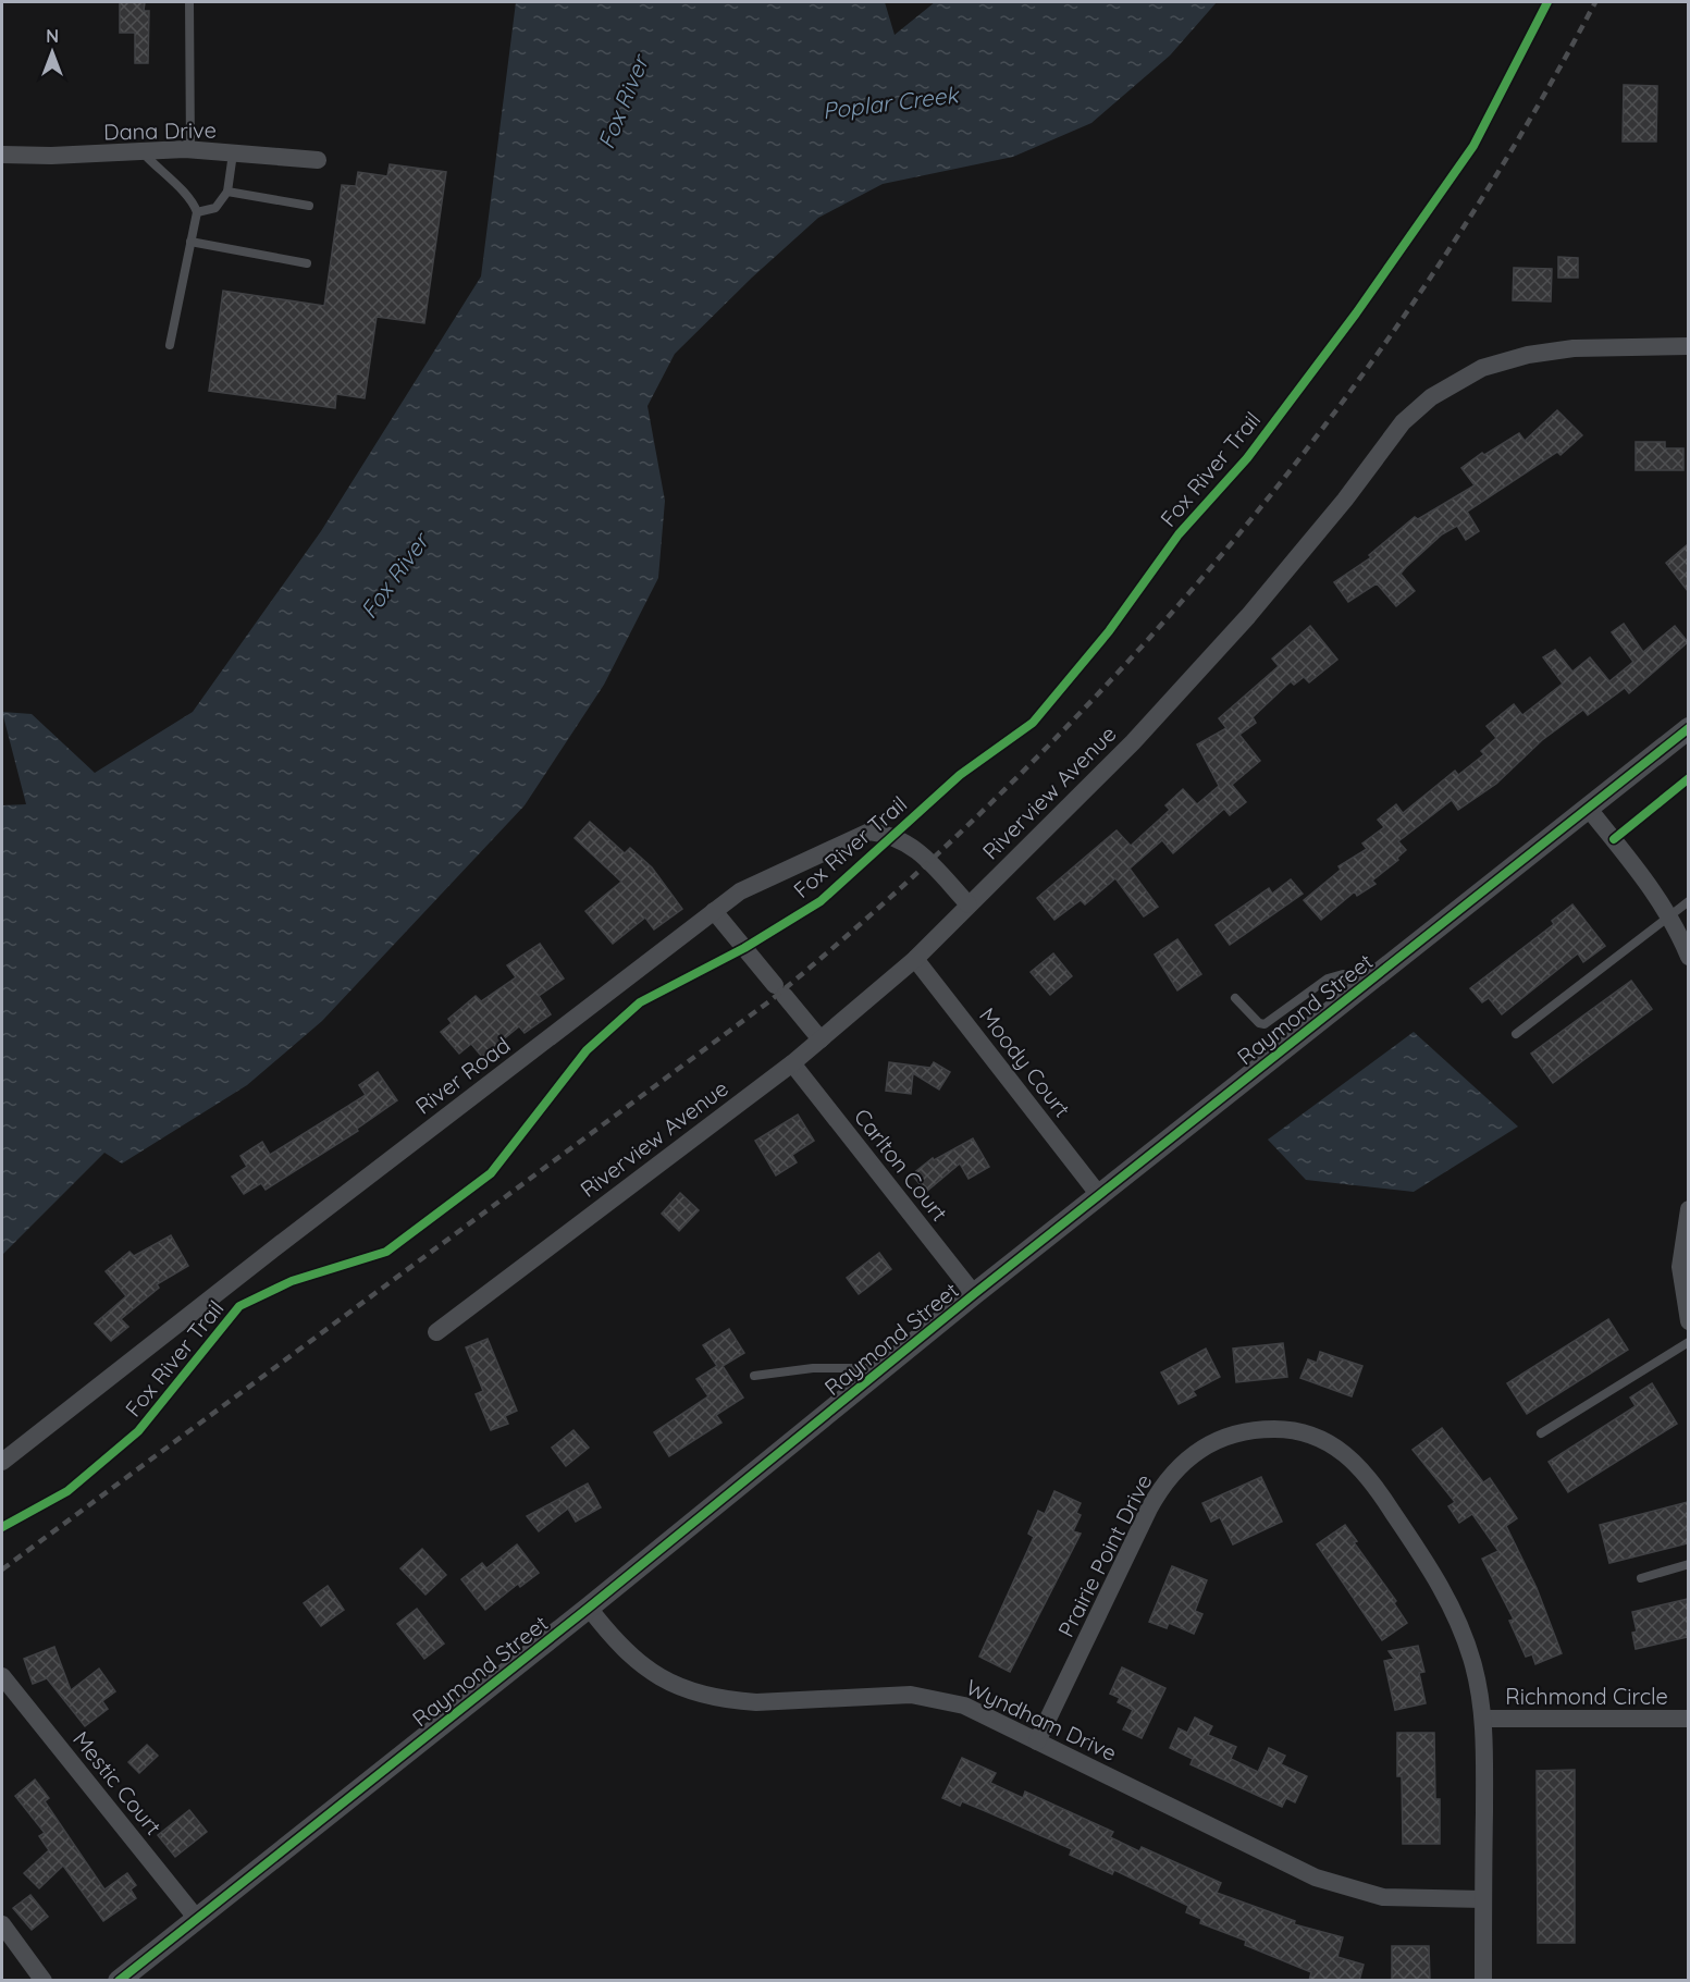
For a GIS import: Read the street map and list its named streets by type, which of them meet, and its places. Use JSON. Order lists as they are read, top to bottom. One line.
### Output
{"streets":{"street":["Dana Drive","Riverview Avenue","Raymond Street","Moody Court","River Road","Carlton Court","Prairie Point Drive","Richmond Circle","Wyndham Drive","Mestic Court"],"cycle path":["Fox River Trail"]},"crossings":[["Riverview Avenue","Moody Court"],["Riverview Avenue","River Road"],["Riverview Avenue","Carlton Court"],["Raymond Street","Moody Court"],["Raymond Street","Carlton Court"],["Raymond Street","Wyndham Drive"],["Raymond Street","Mestic Court"],["Prairie Point Drive","Richmond Circle"],["Prairie Point Drive","Wyndham Drive"]],"water":["Fox River","Poplar Creek"],"north":"top"}
